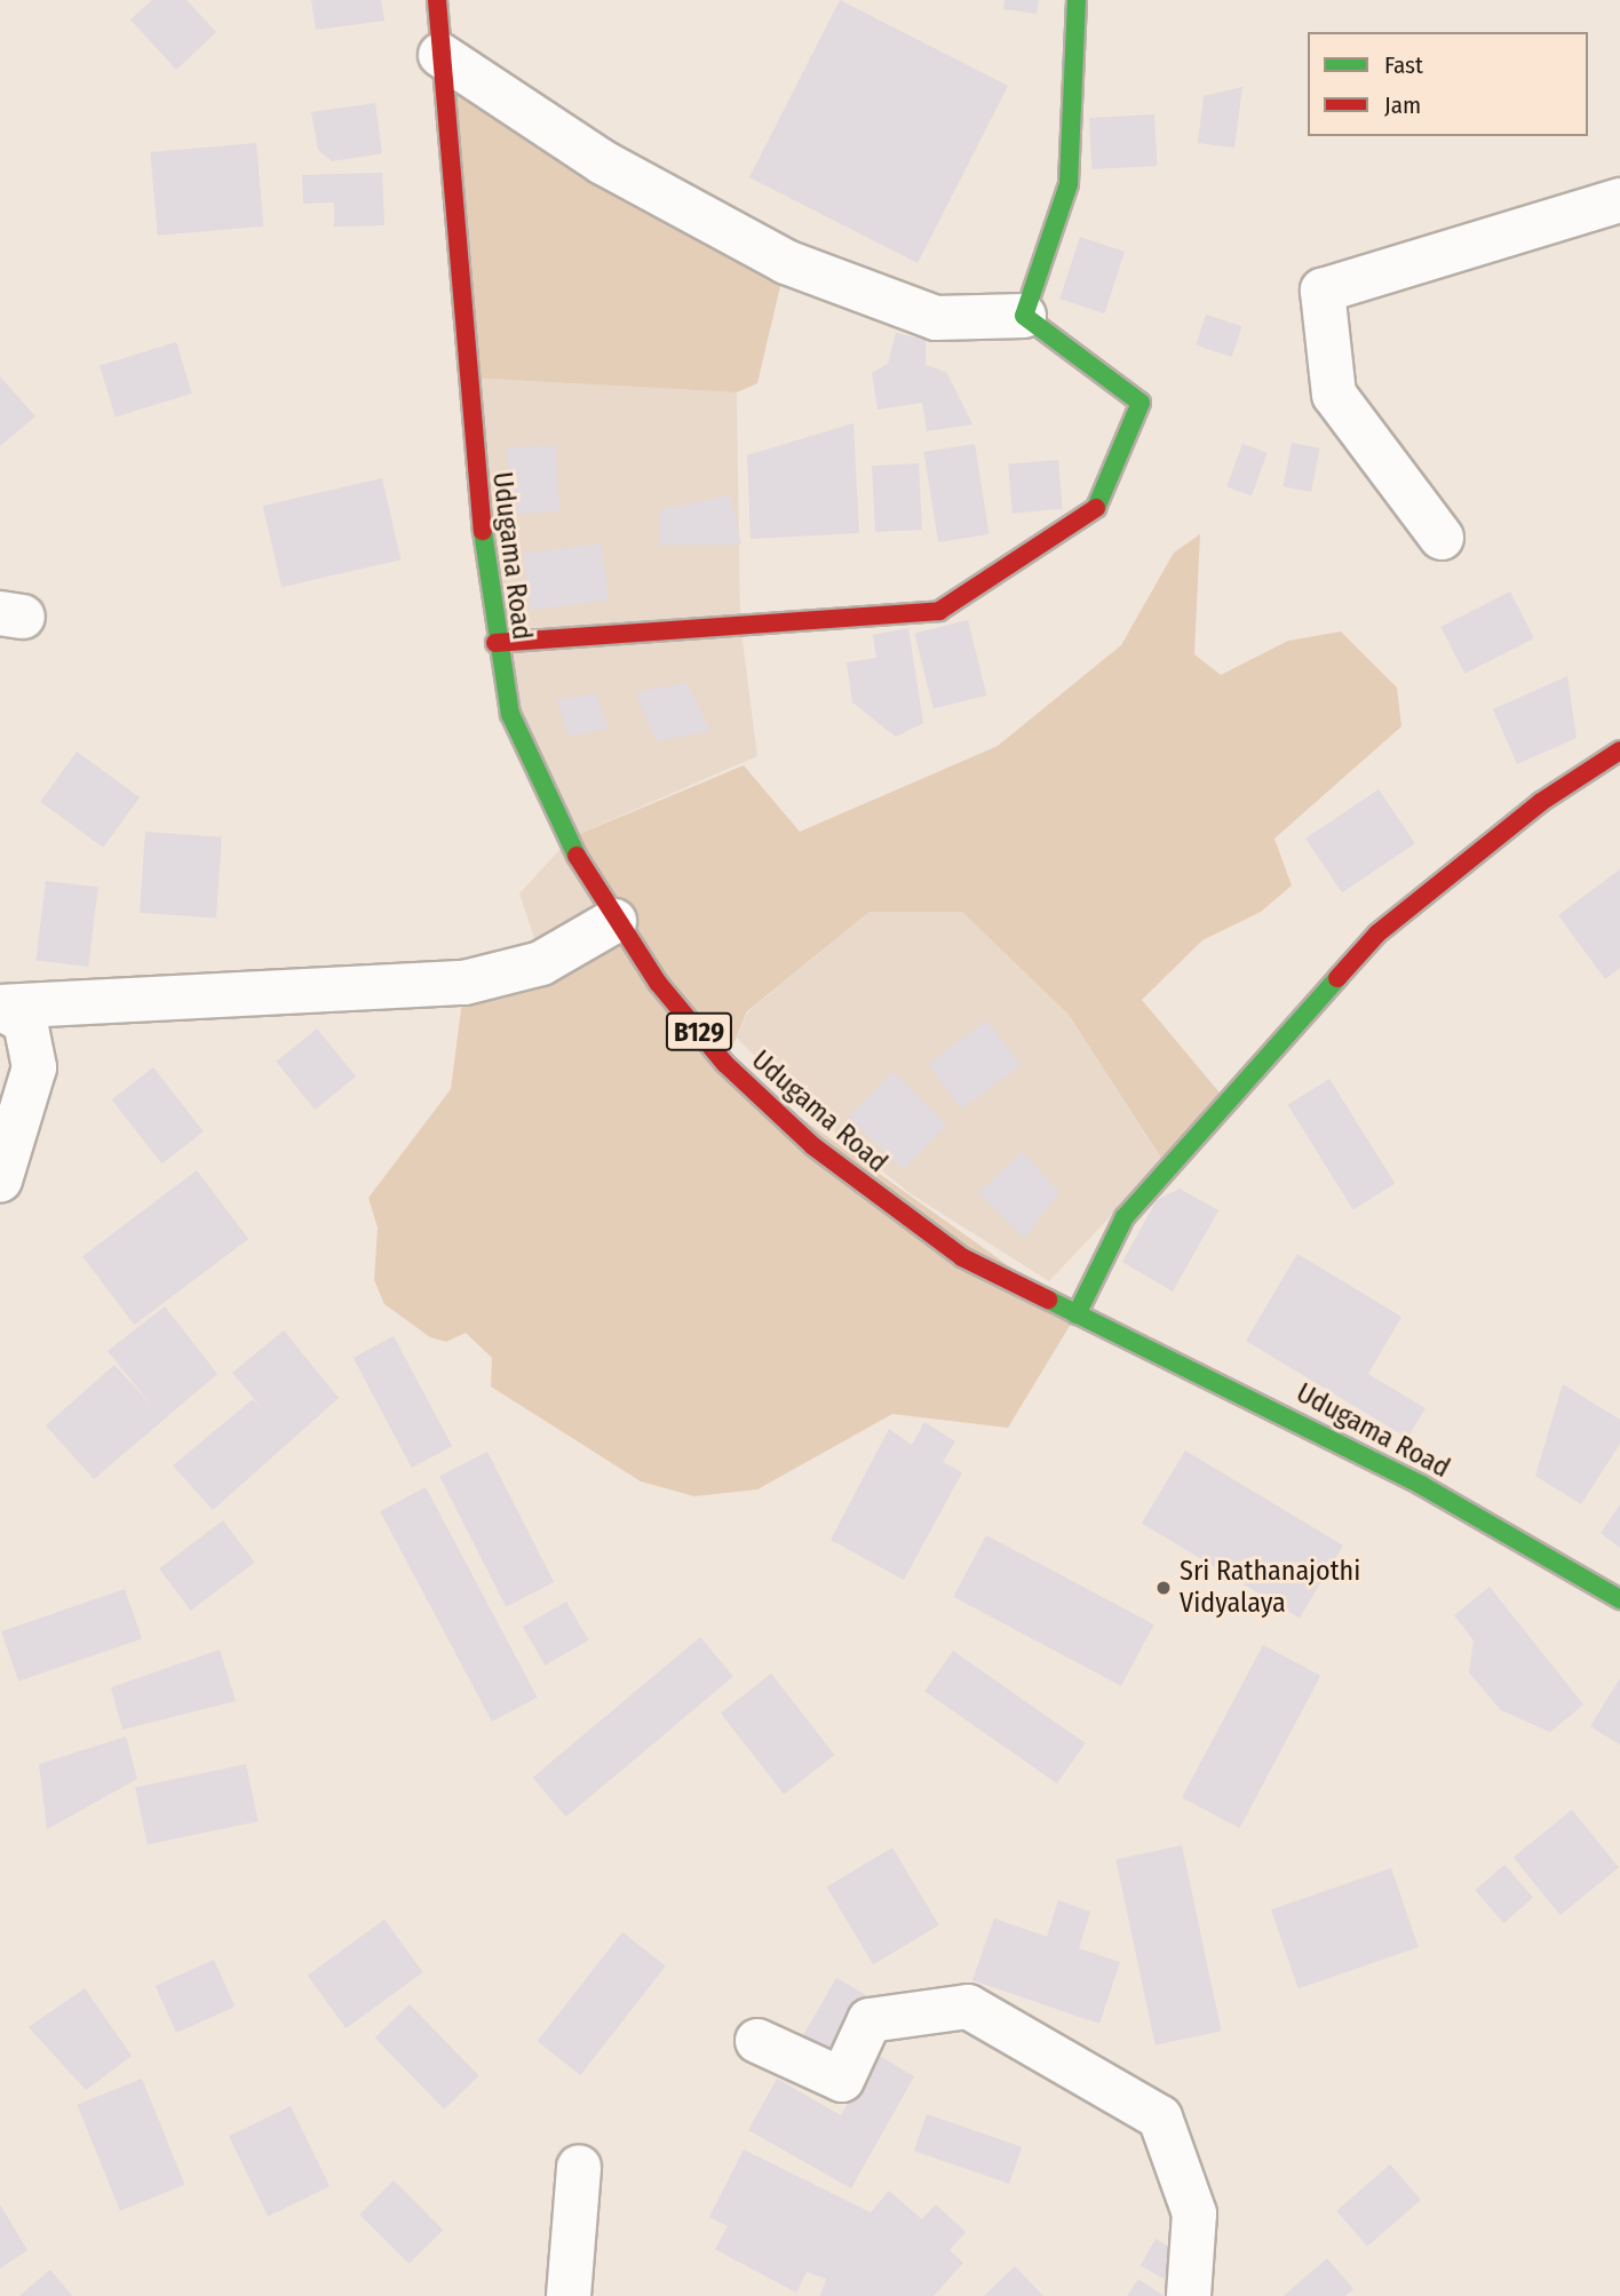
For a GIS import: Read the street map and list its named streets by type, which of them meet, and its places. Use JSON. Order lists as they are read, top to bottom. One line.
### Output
{"streets":{"main road":["Udugama Road","B129"]},"places":["Sri Rathanajothi Vidyalaya"],"legend":["Fast","Jam"]}
